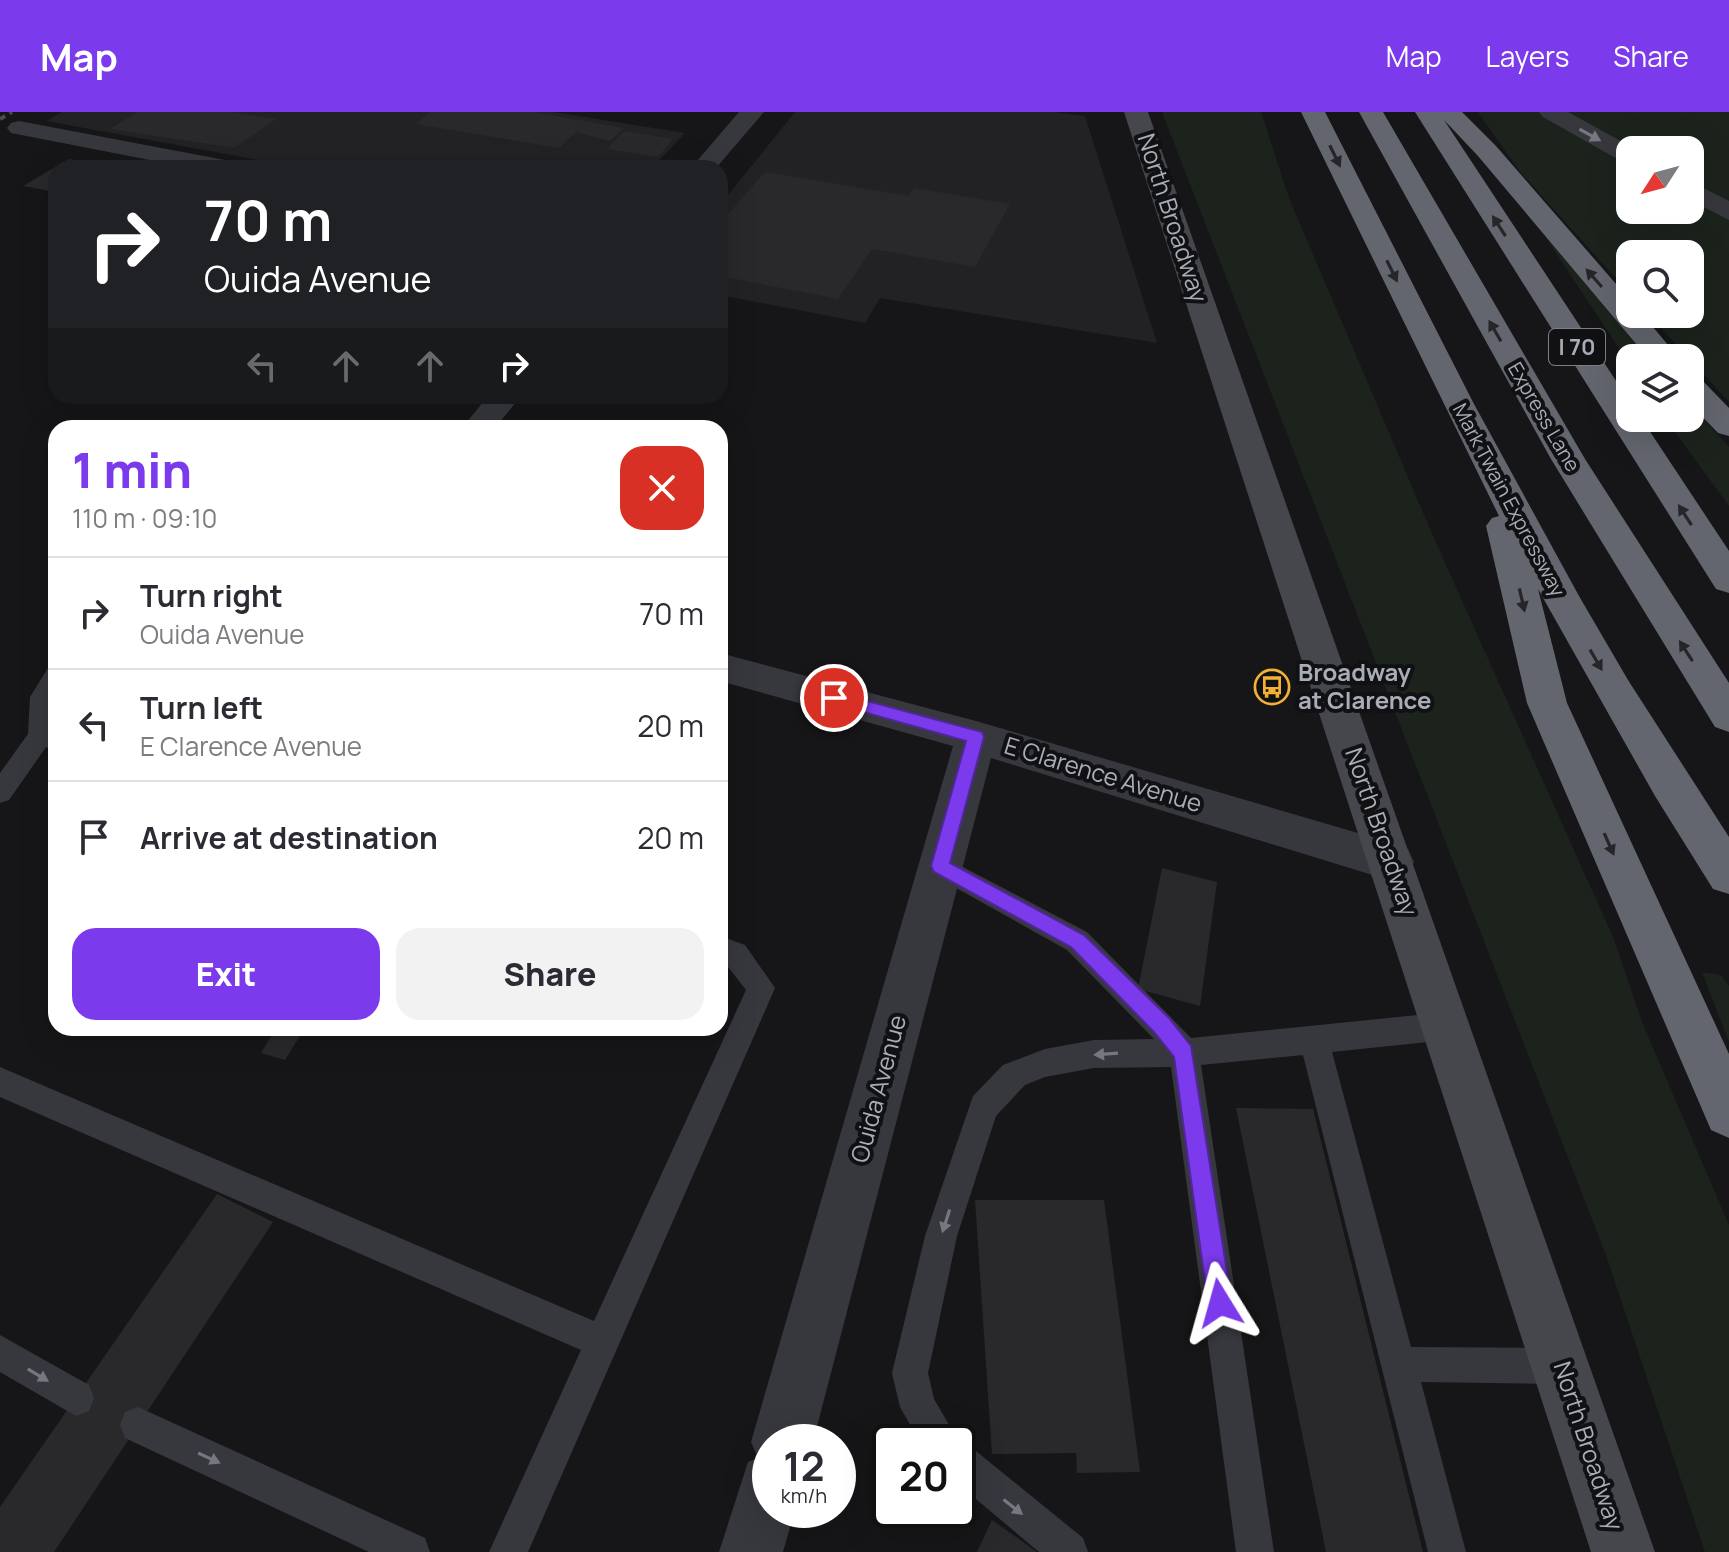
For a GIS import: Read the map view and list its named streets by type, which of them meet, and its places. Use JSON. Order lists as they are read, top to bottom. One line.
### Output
{"streets":{"highway":["I 70","Express Lane","Mark Twain Expressway"],"main road":["North Broadway"],"street":["E Clarence Avenue","Ouida Avenue"]},"crossings":[["North Broadway","E Clarence Avenue"],["E Clarence Avenue","Ouida Avenue"]],"places":{"bus stop":["Broadway at Clarence"]},"north":"bottom left","page":{"header":"Map","nav":["Map","Layers","Share"],"turn":["70 m","Ouida Avenue"],"heading":["1 min","110 m · 09:10"],"list":[{"name":"Turn right","note":"Ouida Avenue","value":"70 m"},{"name":"Turn left","note":"E Clarence Avenue","value":"20 m"},{"name":"Arrive at destination","value":"20 m"}],"buttons":["Exit","Share"],"speed":"12 km/h","limit":"20"}}
